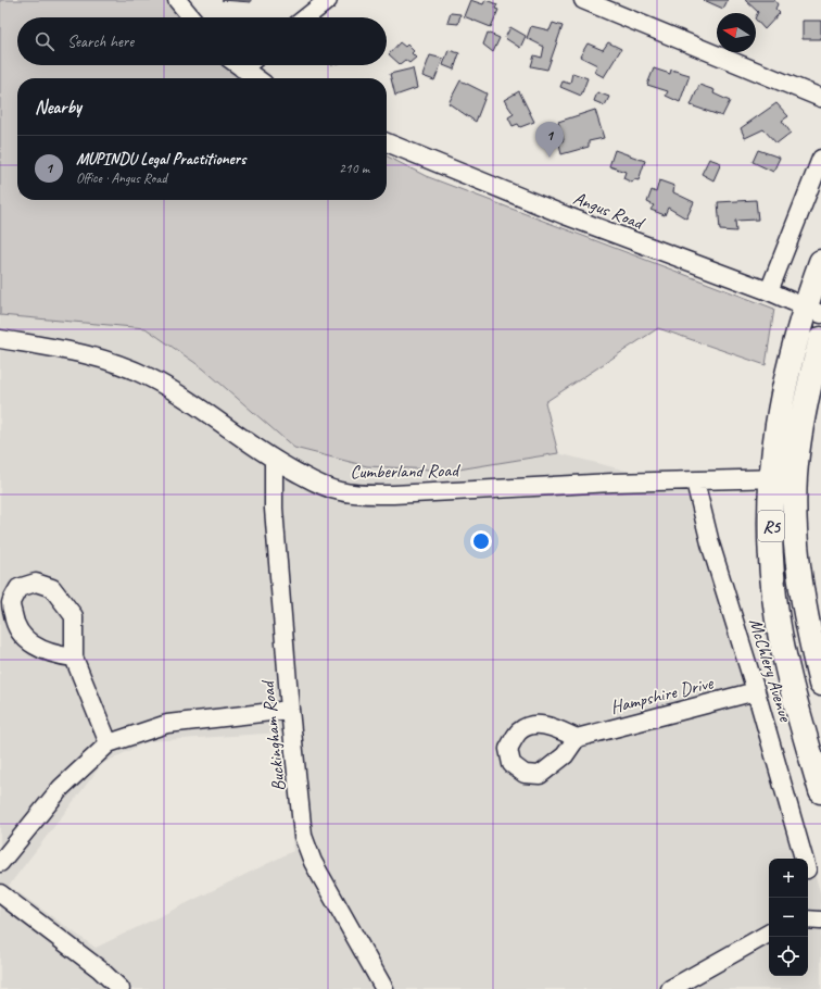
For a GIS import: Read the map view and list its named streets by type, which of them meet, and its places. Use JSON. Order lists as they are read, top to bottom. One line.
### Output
{"streets":{"highway":["R5"],"street":["Angus Road","Cumberland Road","McChlery Avenue","Hampshire Drive","Buckingham Road"]},"crossings":[["Angus Road","R5"],["Cumberland Road","R5"],["Cumberland Road","McChlery Avenue"],["Cumberland Road","Buckingham Road"],["McChlery Avenue","Hampshire Drive"]],"north":"left","page":{"search":"Search here","heading":"Nearby","pins":"1","list":[{"mark":"1","name":"MUPINDU Legal Practitioners","note":"Office · Angus Road","value":"210 m"}],"map_buttons":["+","−"]}}
